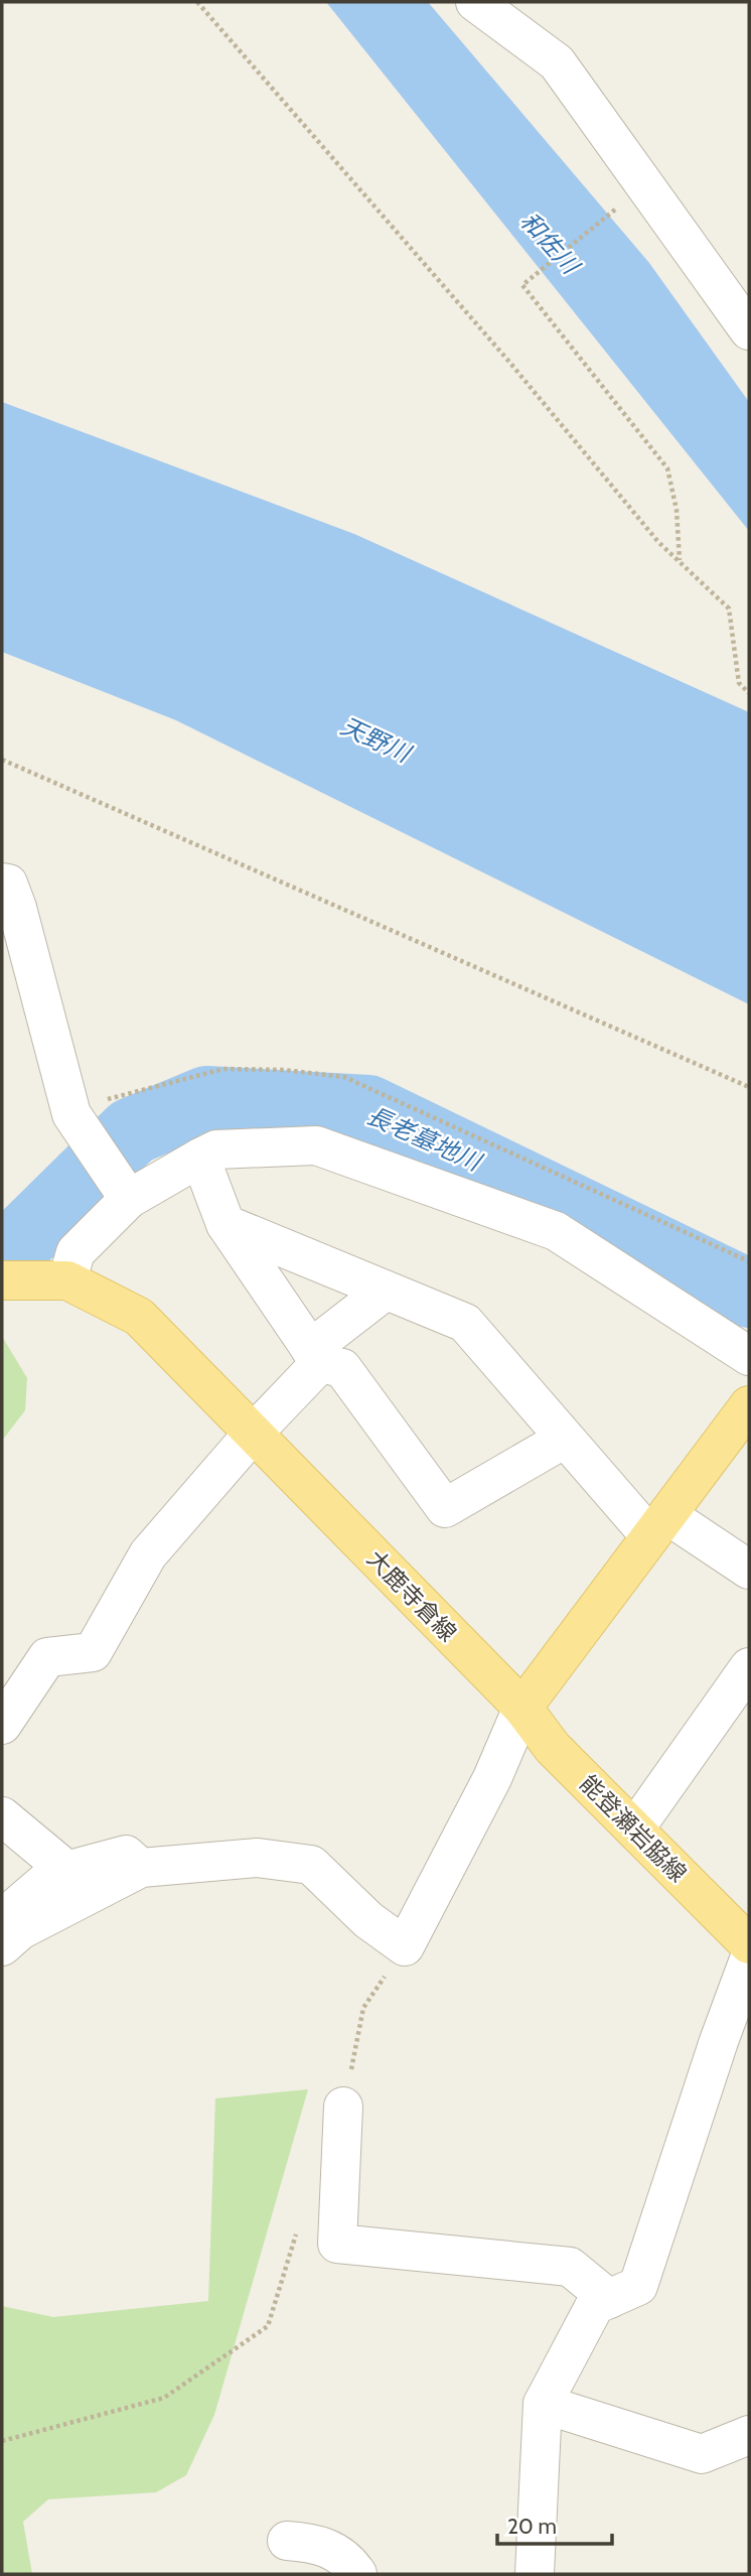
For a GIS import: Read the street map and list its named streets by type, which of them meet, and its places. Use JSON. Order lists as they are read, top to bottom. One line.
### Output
{"streets":{"main road":["大鹿寺倉線","能登瀬岩脇線"]},"crossings":[["大鹿寺倉線","能登瀬岩脇線"]],"water":["和佐川","天野川","長老墓地川"],"scale_bar":"20 m"}
